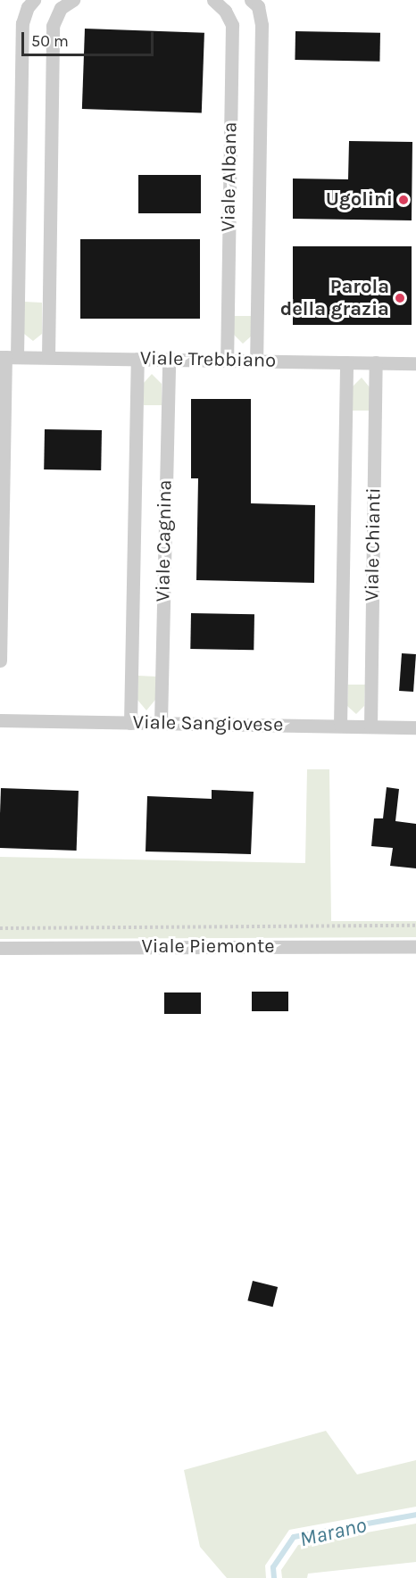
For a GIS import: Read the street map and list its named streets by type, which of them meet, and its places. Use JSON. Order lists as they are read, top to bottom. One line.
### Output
{"streets":{"street":["Viale Albana","Viale Trebbiano","Viale Cagnina","Viale Chianti","Viale Sangiovese","Viale Piemonte"]},"crossings":[["Viale Albana","Viale Trebbiano"],["Viale Trebbiano","Viale Cagnina"],["Viale Trebbiano","Viale Chianti"],["Viale Cagnina","Viale Sangiovese"],["Viale Chianti","Viale Sangiovese"]],"water":["Marano"],"places":["Ugolini","Parola della grazia"],"scale_bar":"50 m"}
